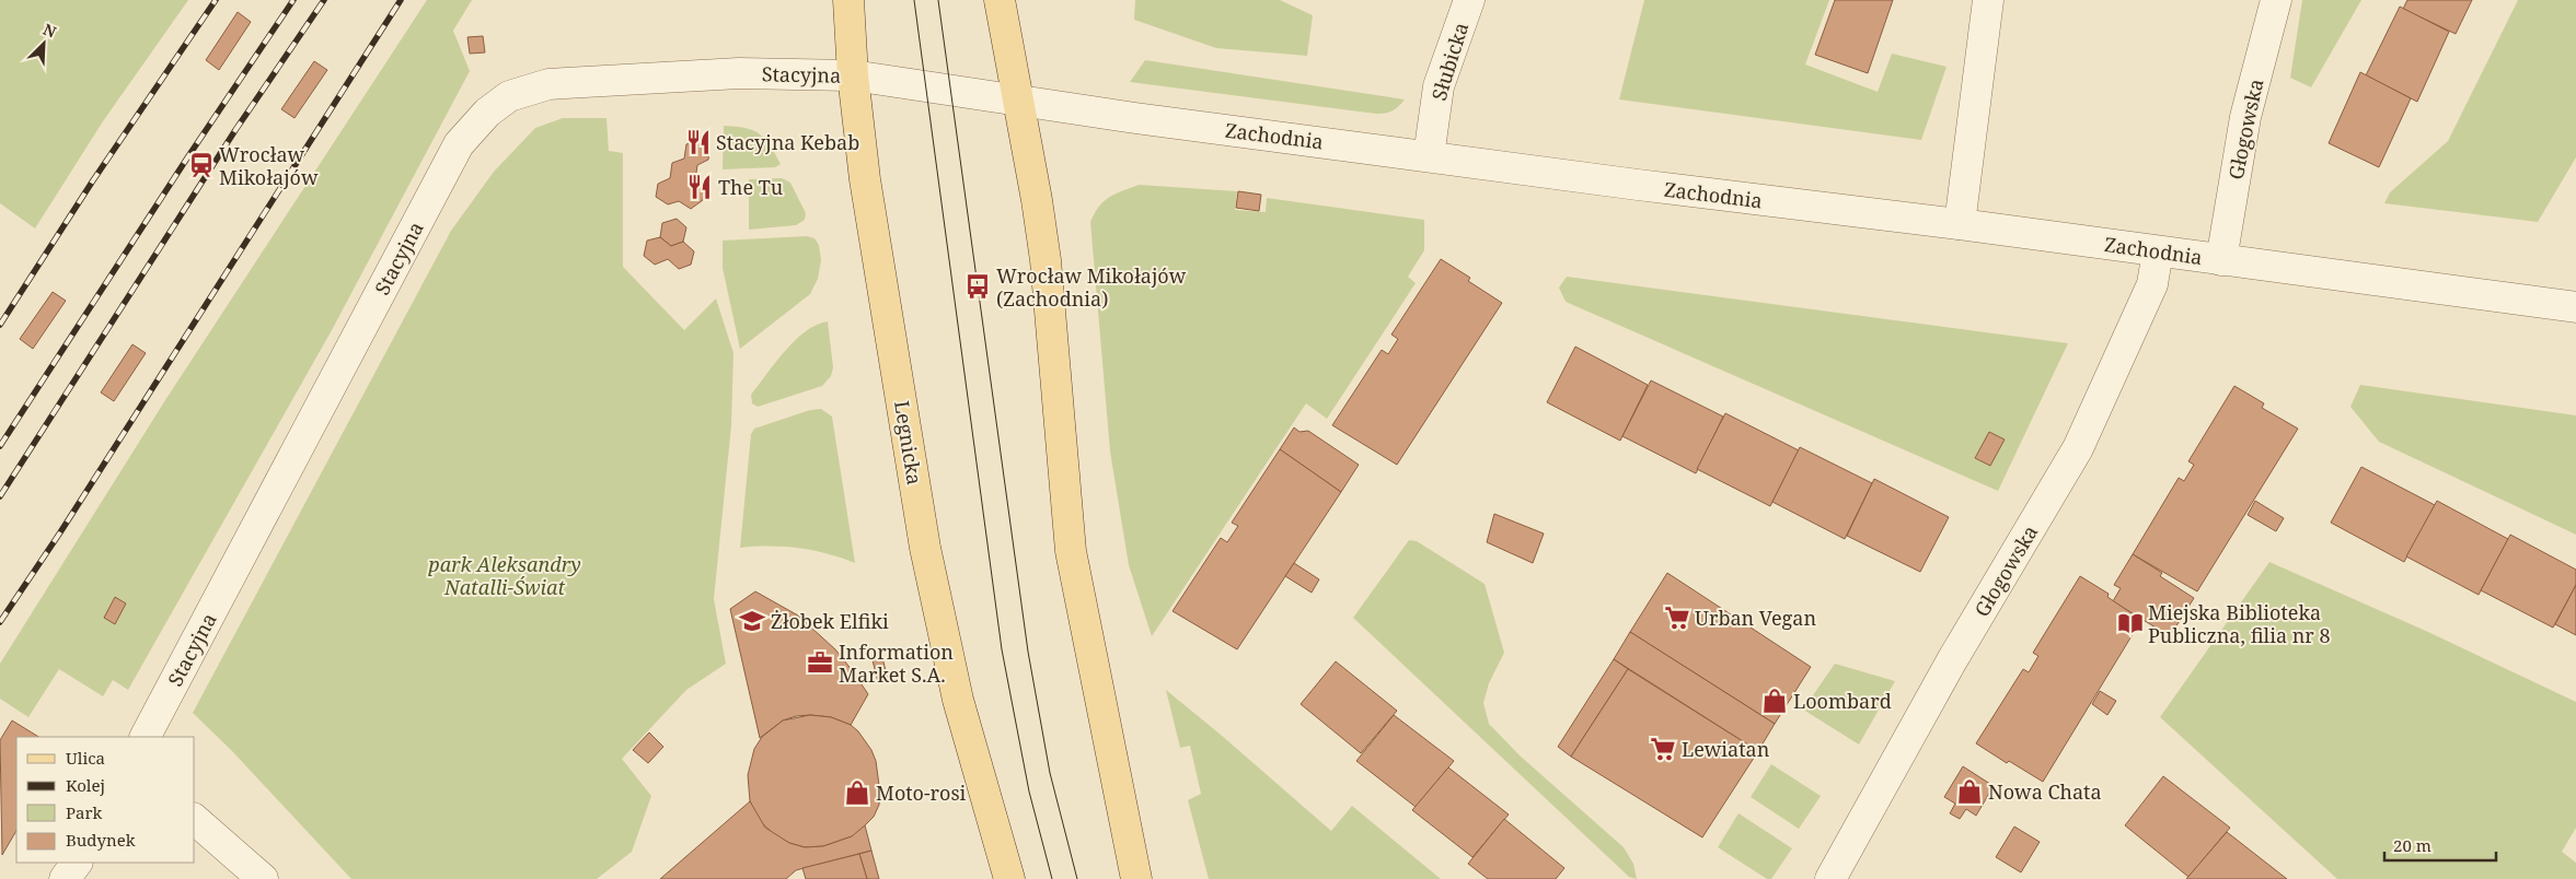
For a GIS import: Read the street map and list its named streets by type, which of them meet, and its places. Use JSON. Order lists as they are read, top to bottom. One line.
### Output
{"streets":{"main road":["Legnicka"],"street":["Słubicka","Stacyjna","Głogowska","Zachodnia"]},"crossings":[["Słubicka","Zachodnia"],["Stacyjna","Zachodnia"],["Stacyjna","Legnicka"],["Głogowska","Zachodnia"],["Zachodnia","Legnicka"]],"parks":["park Aleksandry Natalli-Świat"],"places":{"restaurant":["Stacyjna Kebab","The Tu"],"station":["Wrocław Mikołajów"],"bus stop":["Wrocław Mikołajów (Zachodnia)"],"supermarket":["Urban Vegan","Lewiatan"],"school or university":["Żłobek Elfiki"],"library":["Miejska Biblioteka Publiczna, filia nr 8"],"office":["Information Market S.A."],"shop":["Loombard","Nowa Chata","Moto-rosi"]},"legend":["Ulica","Kolej","Park","Budynek"],"scale_bar":"20 m","north":"top right"}
